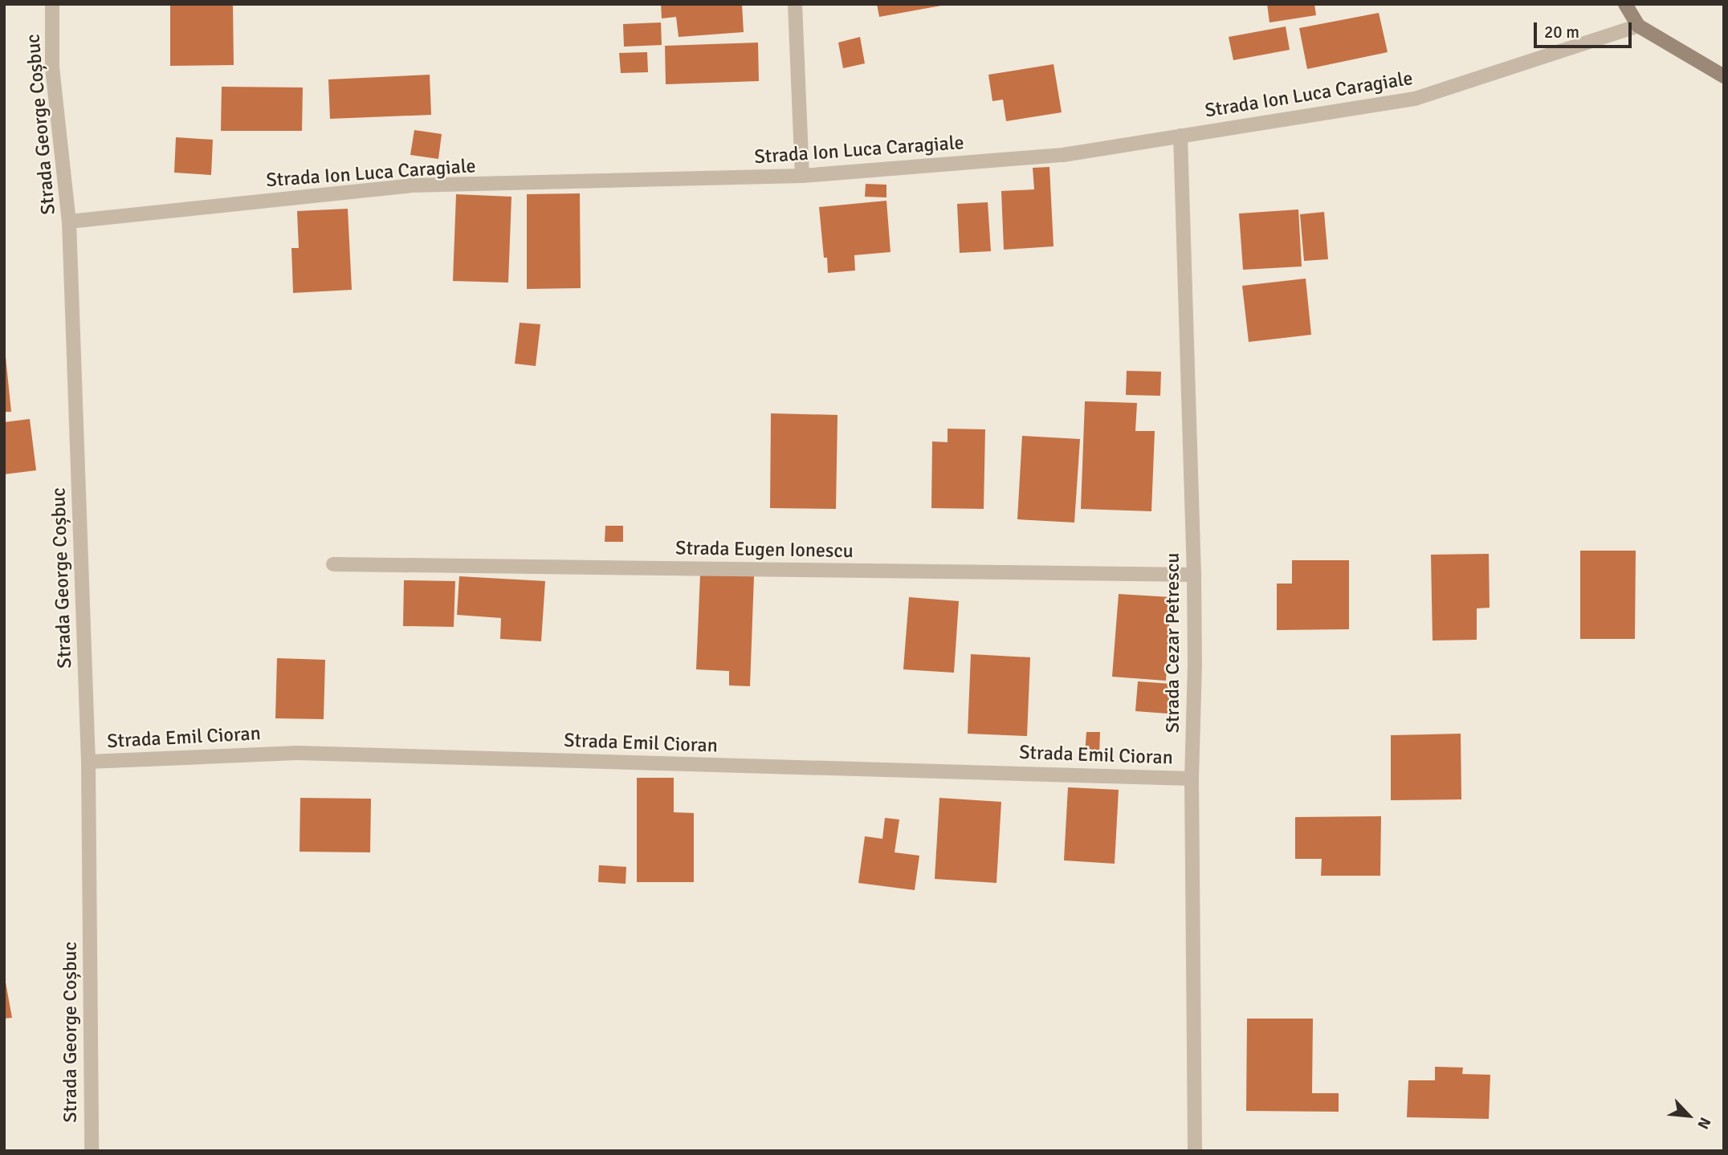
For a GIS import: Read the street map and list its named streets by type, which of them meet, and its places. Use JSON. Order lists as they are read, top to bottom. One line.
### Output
{"streets":{"street":["Strada Ion Luca Caragiale","Strada George Coșbuc","Strada Eugen Ionescu","Strada Cezar Petrescu","Strada Emil Cioran"]},"crossings":[["Strada Ion Luca Caragiale","Strada George Coșbuc"],["Strada Ion Luca Caragiale","Strada Cezar Petrescu"],["Strada George Coșbuc","Strada Emil Cioran"],["Strada Eugen Ionescu","Strada Cezar Petrescu"],["Strada Cezar Petrescu","Strada Emil Cioran"]],"scale_bar":"20 m","north":"bottom right"}
